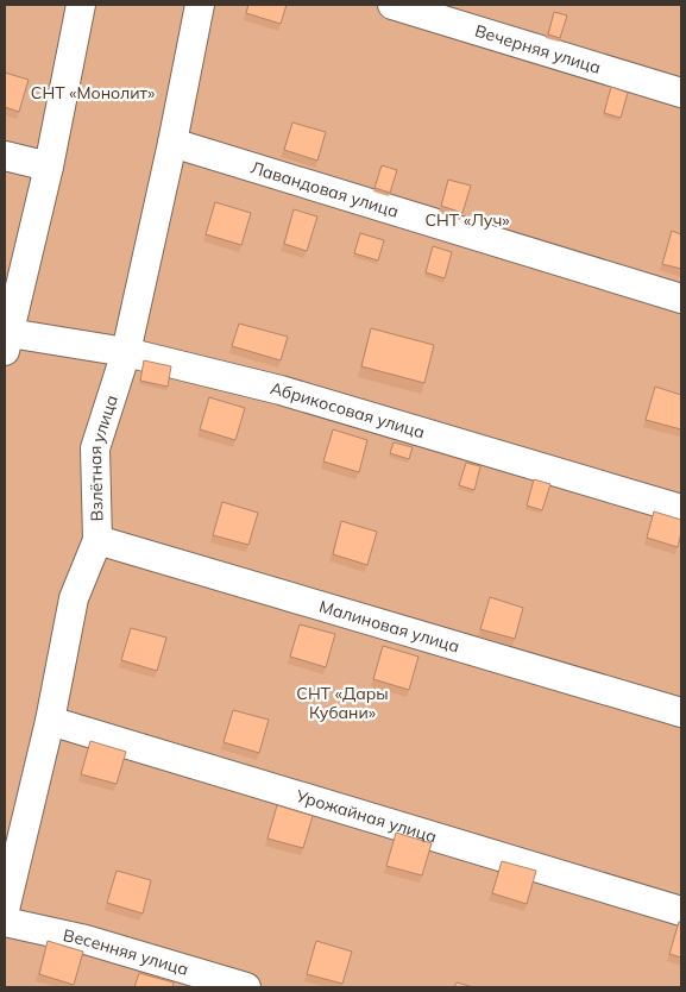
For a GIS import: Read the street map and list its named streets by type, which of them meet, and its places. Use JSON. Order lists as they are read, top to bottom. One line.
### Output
{"streets":{"street":["Вечерняя улица","Лавандовая улица","Абрикосовая улица","Взлётная улица","Малиновая улица","Урожайная улица","Весенняя улица"]},"crossings":[["Лавандовая улица","Взлётная улица"],["Абрикосовая улица","Взлётная улица"],["Взлётная улица","Малиновая улица"],["Взлётная улица","Урожайная улица"]],"parks":["СНТ «Монолит»","СНТ «Луч»","СНТ «Дары Кубани»"]}
